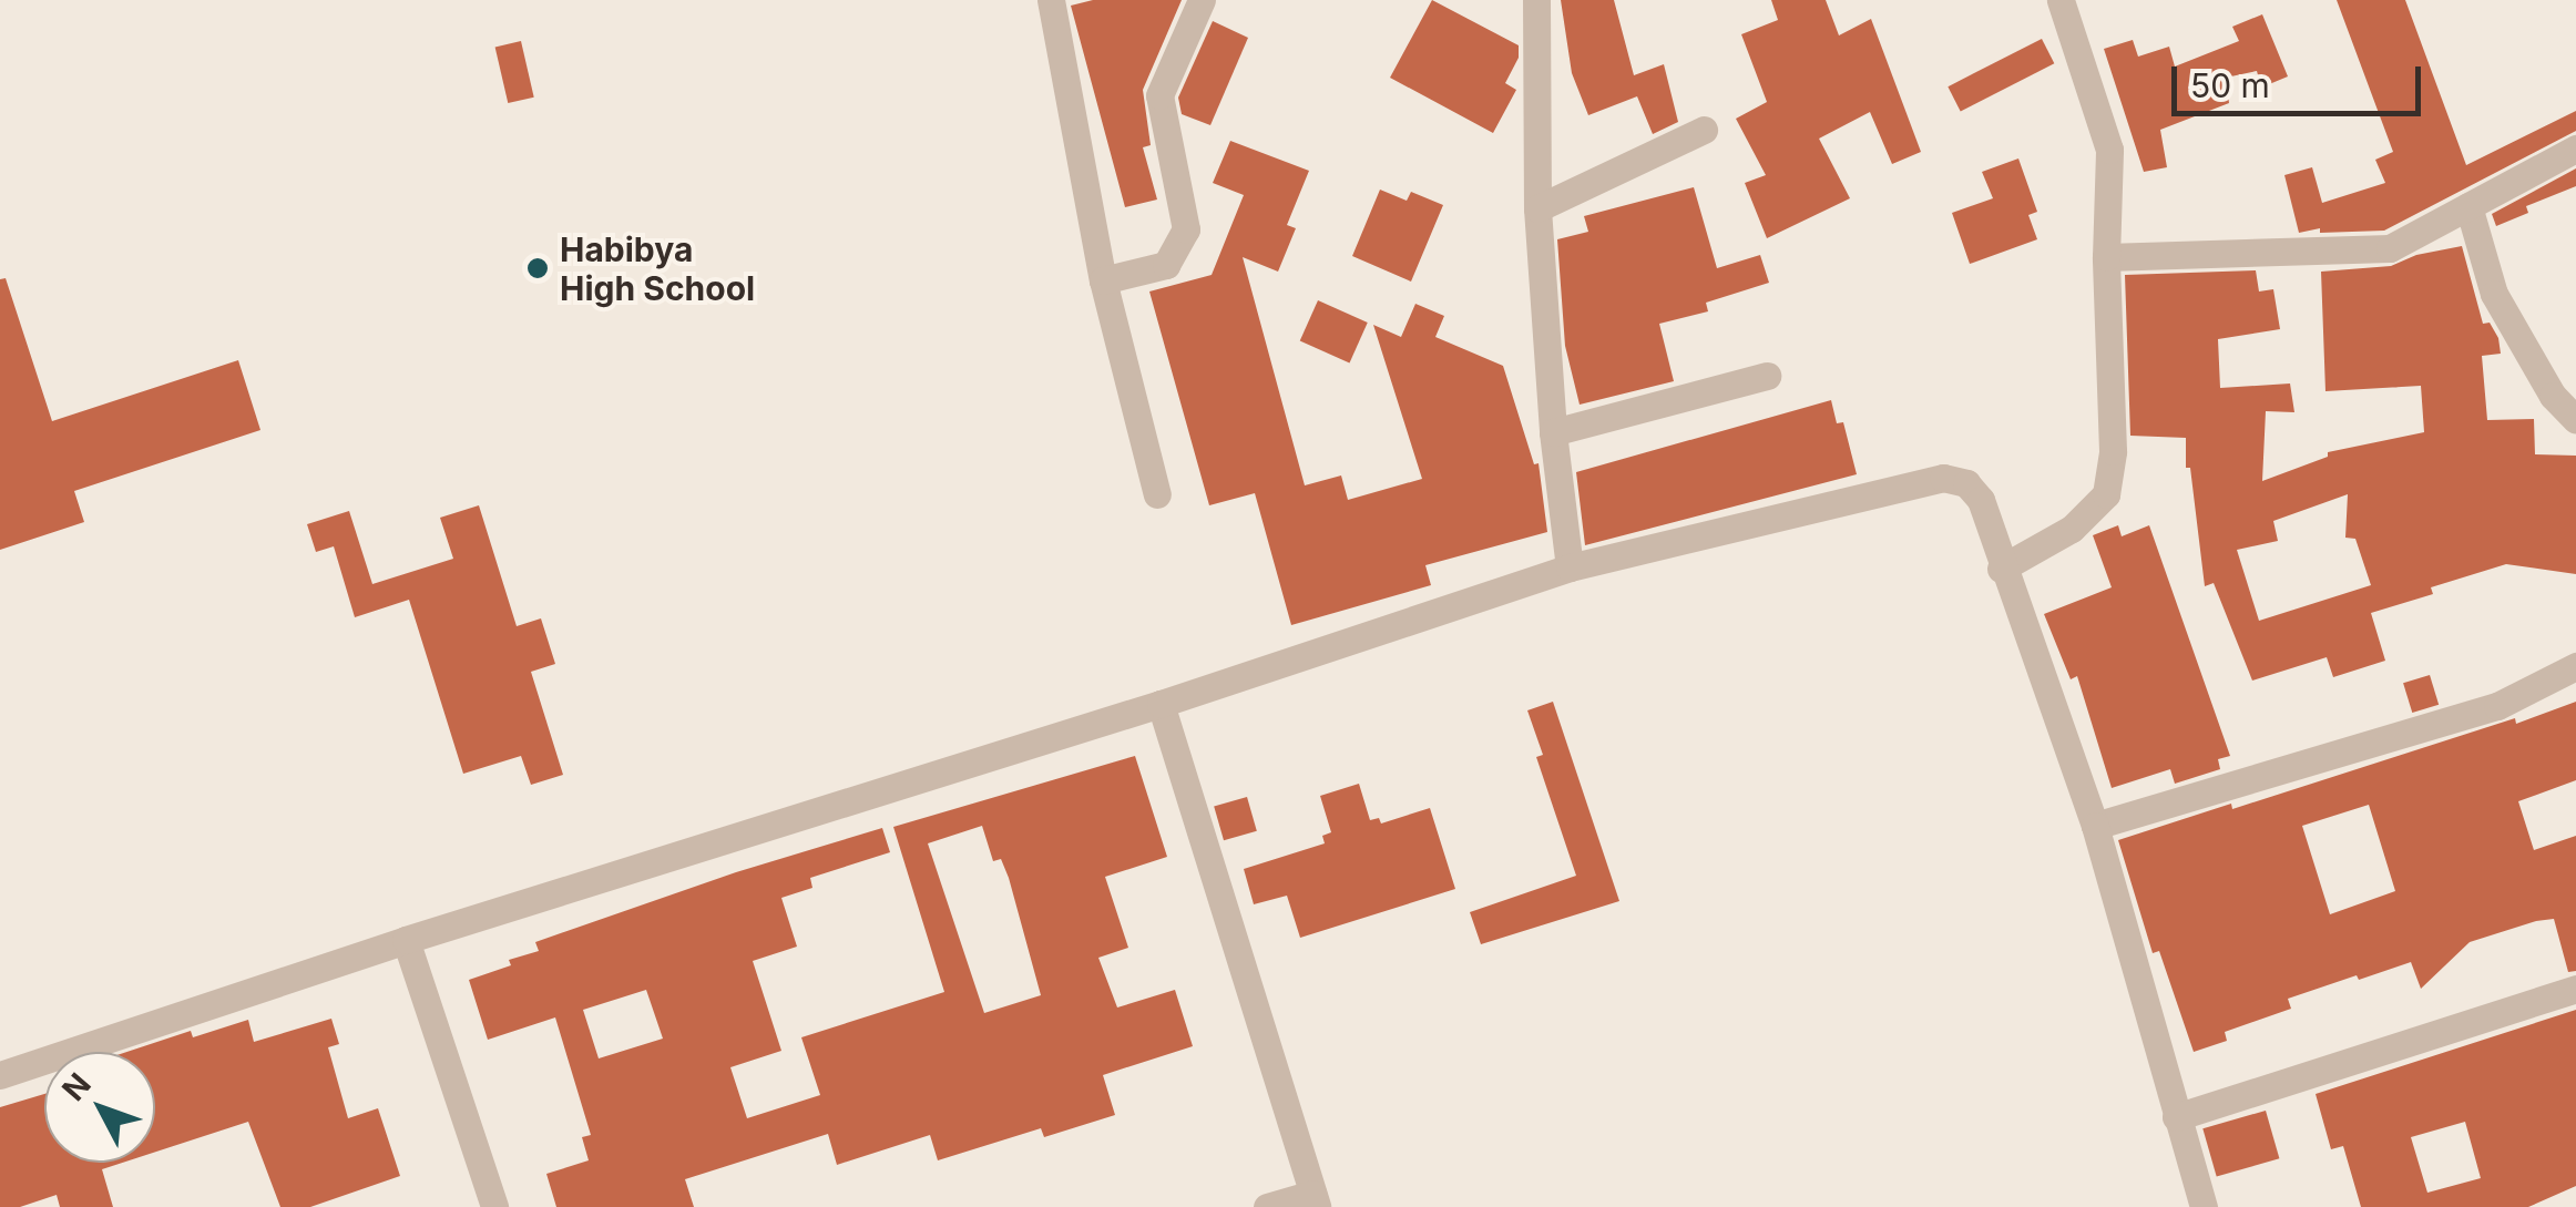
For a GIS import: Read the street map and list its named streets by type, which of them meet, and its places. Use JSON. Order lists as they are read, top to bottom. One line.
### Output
{"places":["Habibya High School"],"scale_bar":"50 m","north":"top left"}
